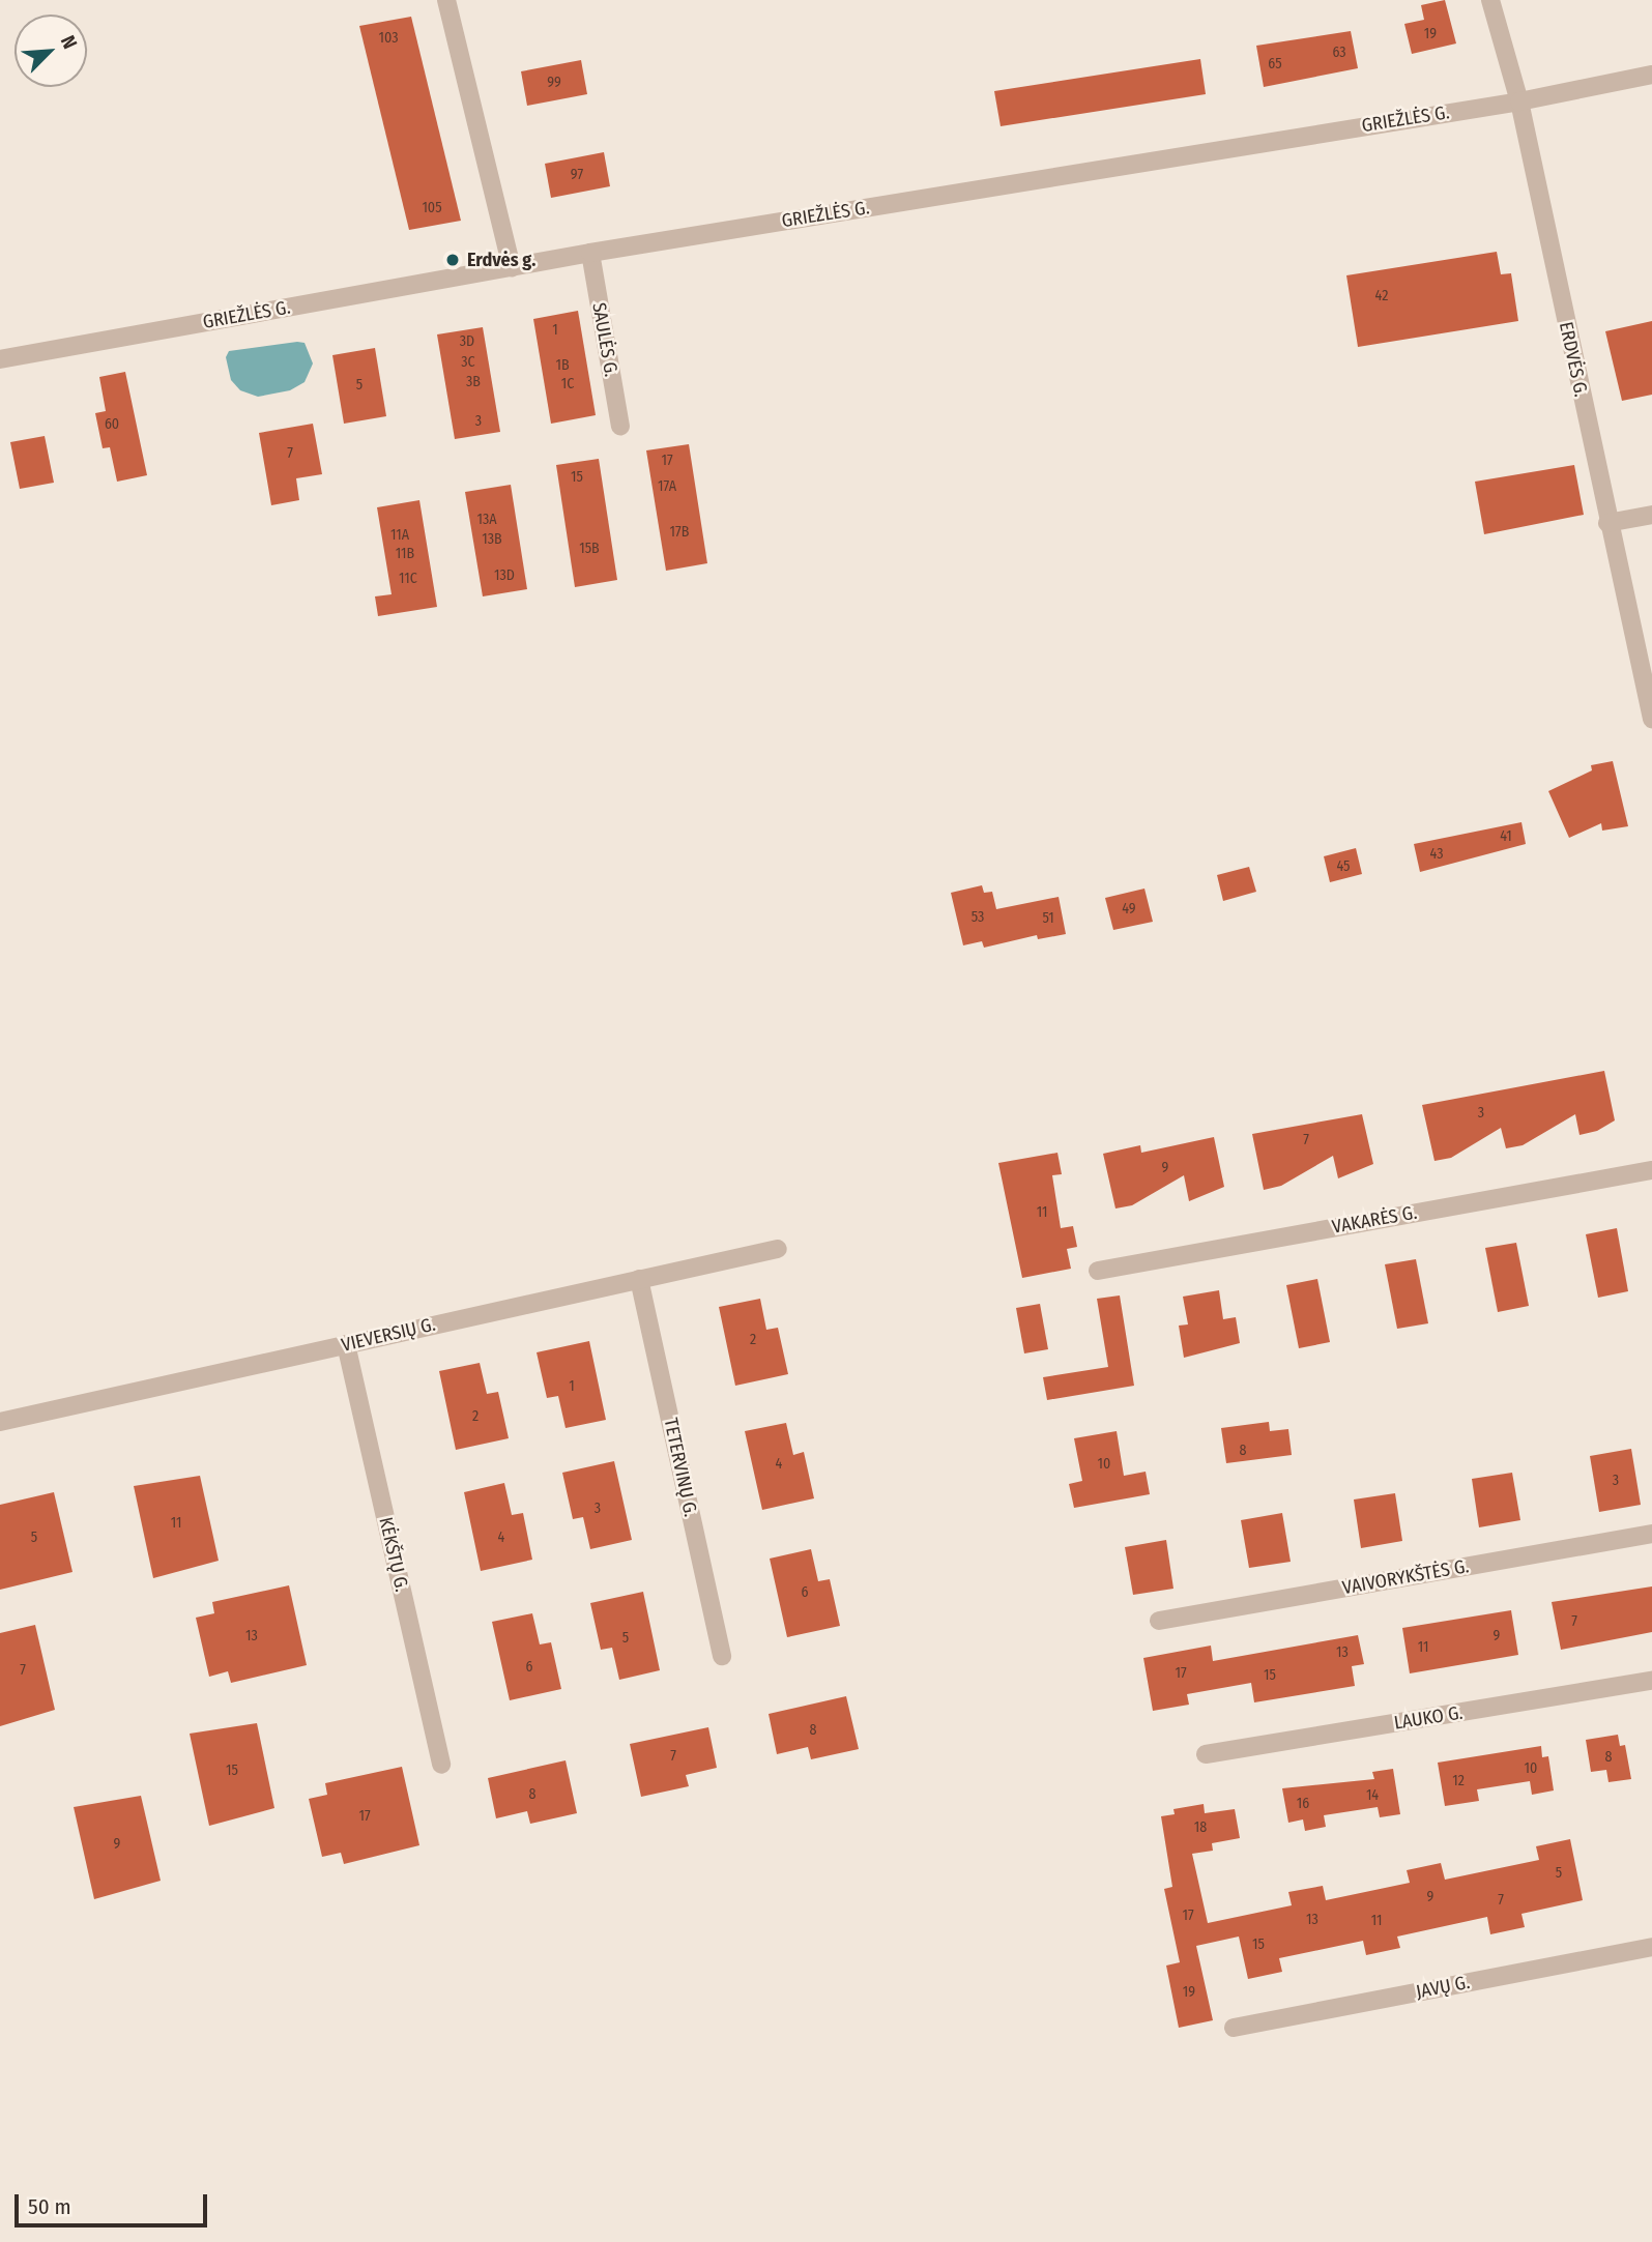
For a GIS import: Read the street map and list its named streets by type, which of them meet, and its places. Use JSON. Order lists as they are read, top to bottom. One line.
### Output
{"streets":{"street":["GRIEŽLĖS G.","SAULĖS G.","ERDVĖS G.","VAKARĖS G.","VIEVERSIŲ G.","TETERVINŲ G.","KĖKŠTŲ G.","VAIVORYKŠTĖS G.","LAUKO G.","JAVŲ G."]},"crossings":[["GRIEŽLĖS G.","SAULĖS G."],["GRIEŽLĖS G.","ERDVĖS G."],["VIEVERSIŲ G.","TETERVINŲ G."],["VIEVERSIŲ G.","KĖKŠTŲ G."]],"places":["Erdvės g."],"house_numbers":["19","103","63","65","99","97","105","42","1","3D","3C","1B","3B","1C","5","3","60","7","17","15","17A","13A","17B","11A","13B","15B","11B","13D","11C","41","43","45","49","53","51","3","7","9","11","2","1","2","8","4","10","3","3","11","5","4","6","7","13","9","5","11","13","6","7","17","15","8","7","8","10","15","12","8","14","16","17","18","9","5","9","7","17","13","11","15","19"],"scale_bar":"50 m","north":"top right"}
